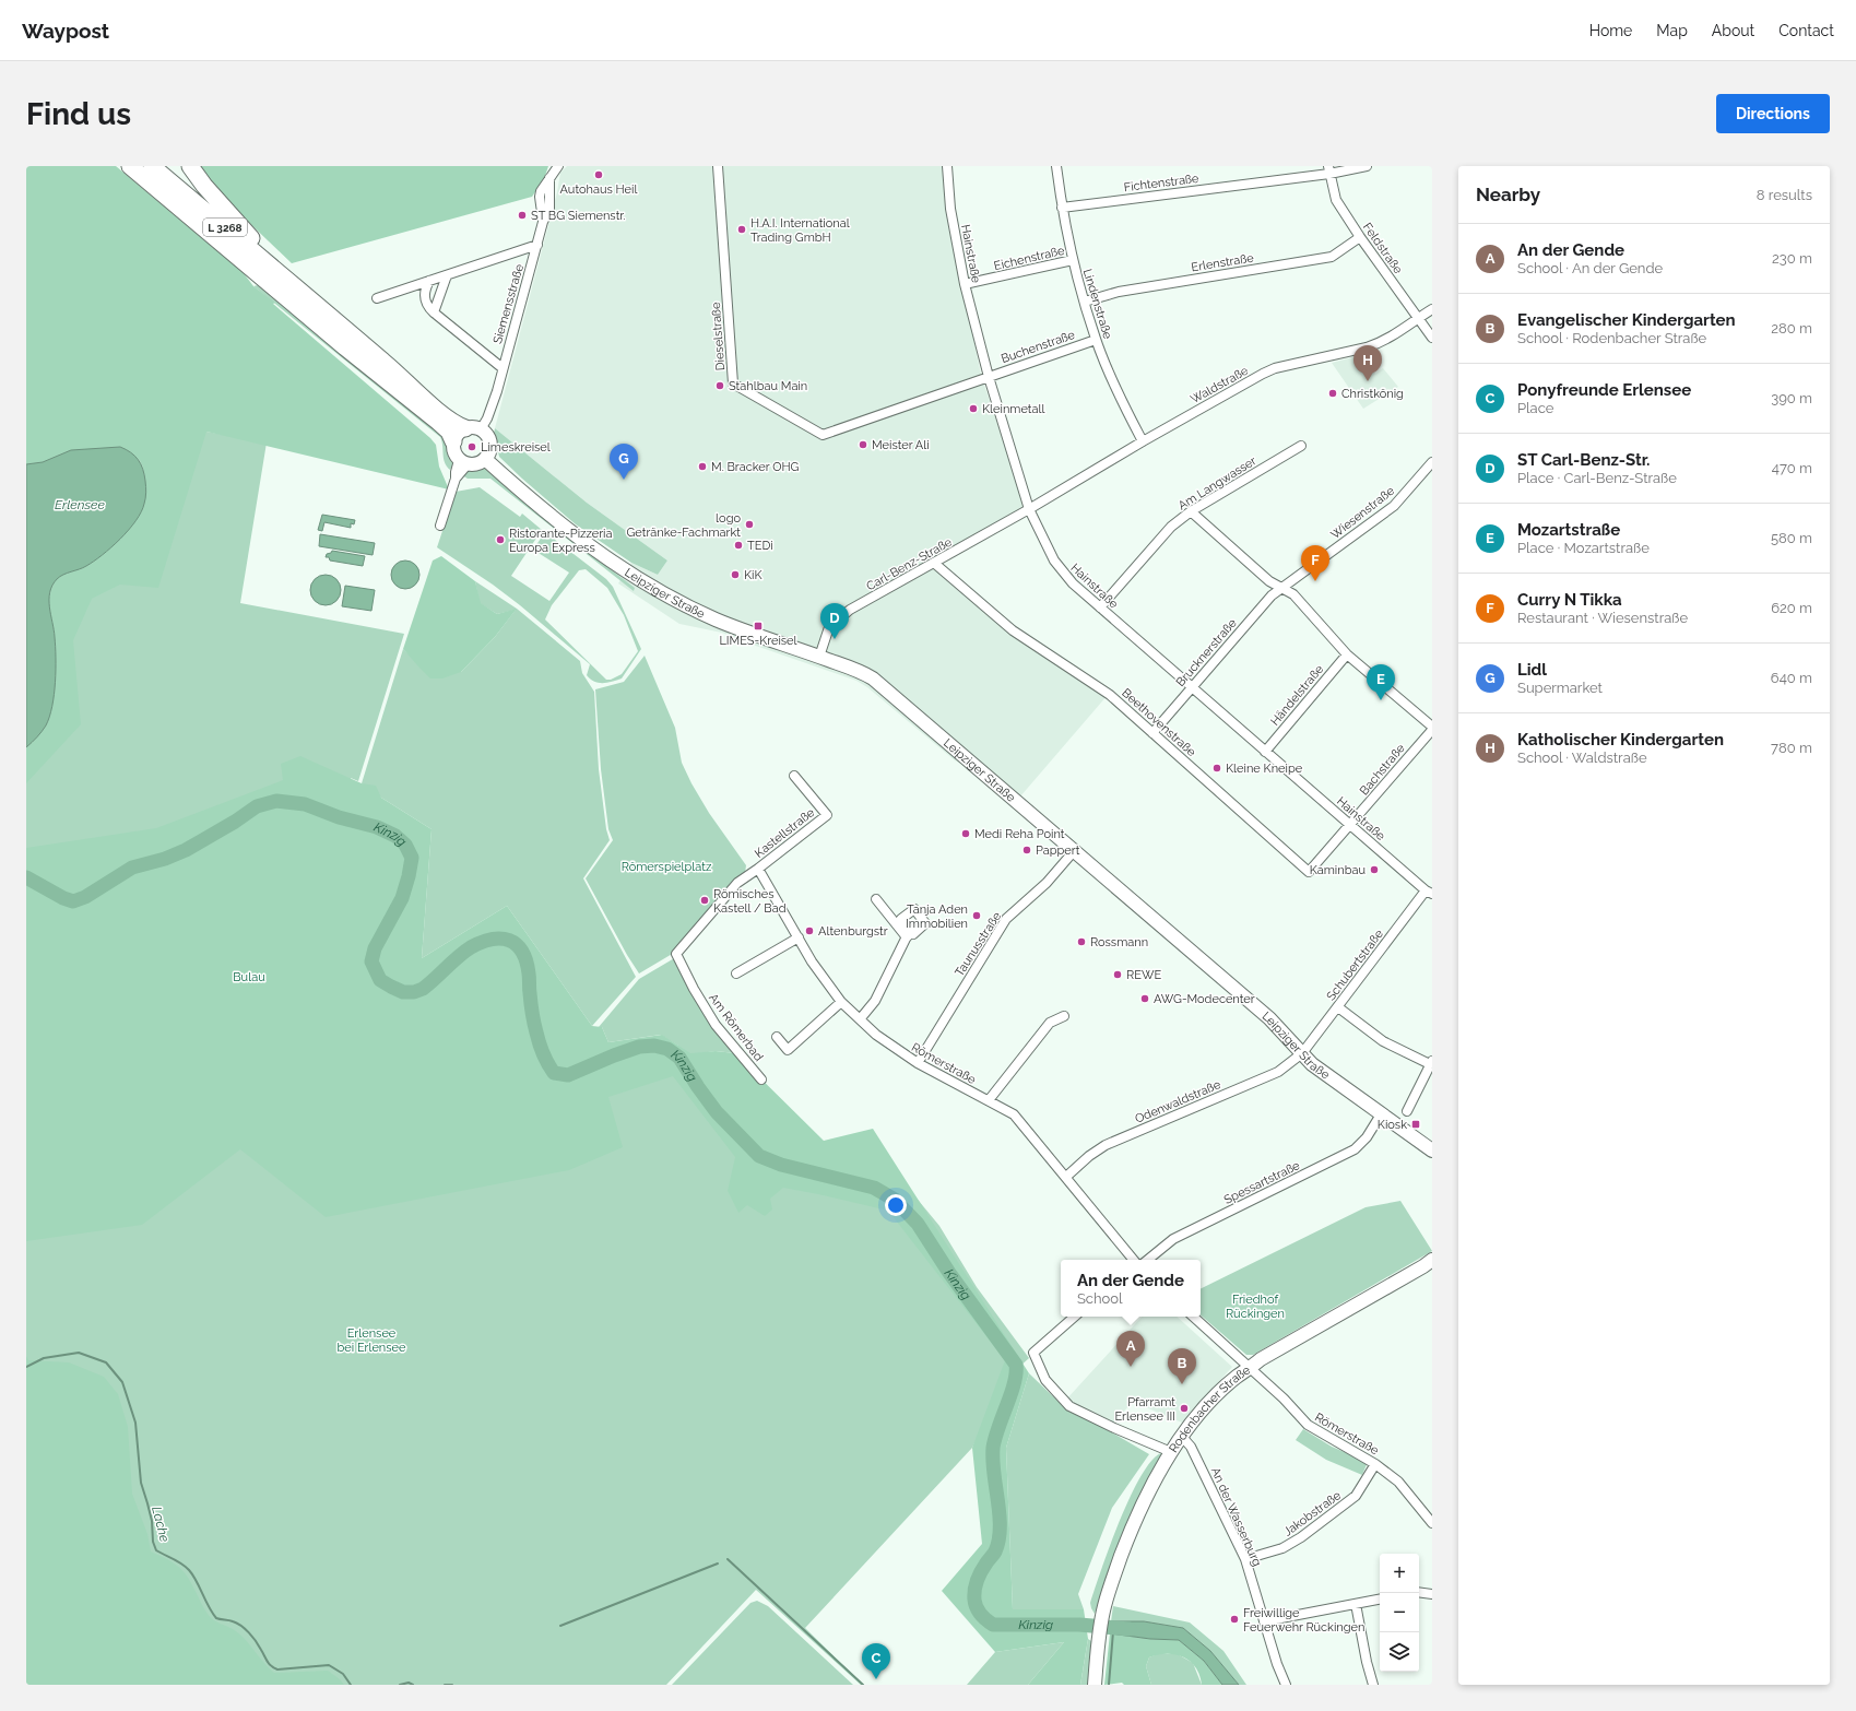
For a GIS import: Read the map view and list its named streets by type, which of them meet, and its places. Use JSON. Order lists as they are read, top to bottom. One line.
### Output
{"streets":{"highway":["L 3268"],"main road":["Leipziger Straße","Rodenbacher Straße"],"street":["Fichtenstraße","Feldstraße","Hainstraße","Eichenstraße","Erlenstraße","Siemensstraße","Lindenstraße","Dieselstraße","Buchenstraße","Waldstraße","Am Langwasser","Wiesenstraße","Carl-Benz-Straße","Brucknerstraße","Händelstraße","Beethovenstraße","Bachstraße","Kastellstraße","Taunusstraße","Schubertstraße","Am Römerbad","Römerstraße","Odenwaldstraße","Spessartstraße","Jakobstraße","An der Wasserburg"]},"crossings":[["Fichtenstraße","Feldstraße"],["Fichtenstraße","Lindenstraße"],["L 3268","Siemensstraße"],["L 3268","Leipziger Straße"],["Feldstraße","Erlenstraße"],["Feldstraße","Waldstraße"],["Hainstraße","Eichenstraße"],["Hainstraße","Dieselstraße"],["Hainstraße","Buchenstraße"],["Hainstraße","Waldstraße"],["Hainstraße","Am Langwasser"],["Hainstraße","Carl-Benz-Straße"],["Hainstraße","Brucknerstraße"],["Hainstraße","Händelstraße"],["Hainstraße","Beethovenstraße"],["Hainstraße","Bachstraße"],["Hainstraße","Schubertstraße"],["Eichenstraße","Lindenstraße"],["Erlenstraße","Lindenstraße"],["Siemensstraße","Leipziger Straße"],["Lindenstraße","Buchenstraße"],["Lindenstraße","Waldstraße"],["Dieselstraße","Buchenstraße"],["Waldstraße","Carl-Benz-Straße"],["Wiesenstraße","Brucknerstraße"],["Carl-Benz-Straße","Leipziger Straße"],["Carl-Benz-Straße","Beethovenstraße"],["Leipziger Straße","Taunusstraße"],["Leipziger Straße","Schubertstraße"],["Leipziger Straße","Odenwaldstraße"],["Leipziger Straße","Spessartstraße"],["Brucknerstraße","Beethovenstraße"],["Beethovenstraße","Bachstraße"],["Kastellstraße","Am Römerbad"],["Kastellstraße","Römerstraße"],["Taunusstraße","Römerstraße"],["Schubertstraße","Odenwaldstraße"],["Am Römerbad","Römerstraße"],["Römerstraße","Odenwaldstraße"],["Römerstraße","Rodenbacher Straße"],["Römerstraße","Jakobstraße"],["Rodenbacher Straße","An der Wasserburg"],["Jakobstraße","An der Wasserburg"]],"water":["Erlensee","Kinzig","Lache"],"parks":["Römerspielplatz","Bulau","Friedhof Rückingen","Erlensee bei Erlensee"],"places":{"other":["Autohaus Heil","ST BG Siemenstr.","H.A.I. International Trading GmbH","Stahlbau Main","Christkönig","Kleinmetall","Meister Ali","Limeskreisel","M. Bracker OHG","logo Getränke-Fachmarkt","Ristorante-Pizzeria Europa Express","TEDi","KiK","Kleine Kneipe","Medi Reha Point","Pappert","Kaminbau","Römisches Kastell / Bad","Tanja Aden Immobilien","Altenburgstr","Rossmann","REWE","AWG-Modecenter","Pfarramt Erlensee III","Freiwillige Feuerwehr Rückingen"],"transit":["LIMES-Kreisel","Kiosk"]},"page":{"header":"Waypost","nav":["Home","Map","About","Contact"],"buttons":"Directions","title":"Find us","heading":["Nearby","8 results"],"list":[{"mark":"A","name":"An der Gende","note":"School · An der Gende","value":"230 m"},{"mark":"B","name":"Evangelischer Kindergarten","note":"School · Rodenbacher Straße","value":"280 m"},{"mark":"C","name":"Ponyfreunde Erlensee","note":"Place","value":"390 m"},{"mark":"D","name":"ST Carl-Benz-Str.","note":"Place · Carl-Benz-Straße","value":"470 m"},{"mark":"E","name":"Mozartstraße","note":"Place · Mozartstraße","value":"580 m"},{"mark":"F","name":"Curry N Tikka","note":"Restaurant · Wiesenstraße","value":"620 m"},{"mark":"G","name":"Lidl","note":"Supermarket","value":"640 m"},{"mark":"H","name":"Katholischer Kindergarten","note":"School · Waldstraße","value":"780 m"}],"pins":["H","G","F","D","E","A","B","C"],"popup":["An der Gende","School"],"map_buttons":["+","−"]}}
